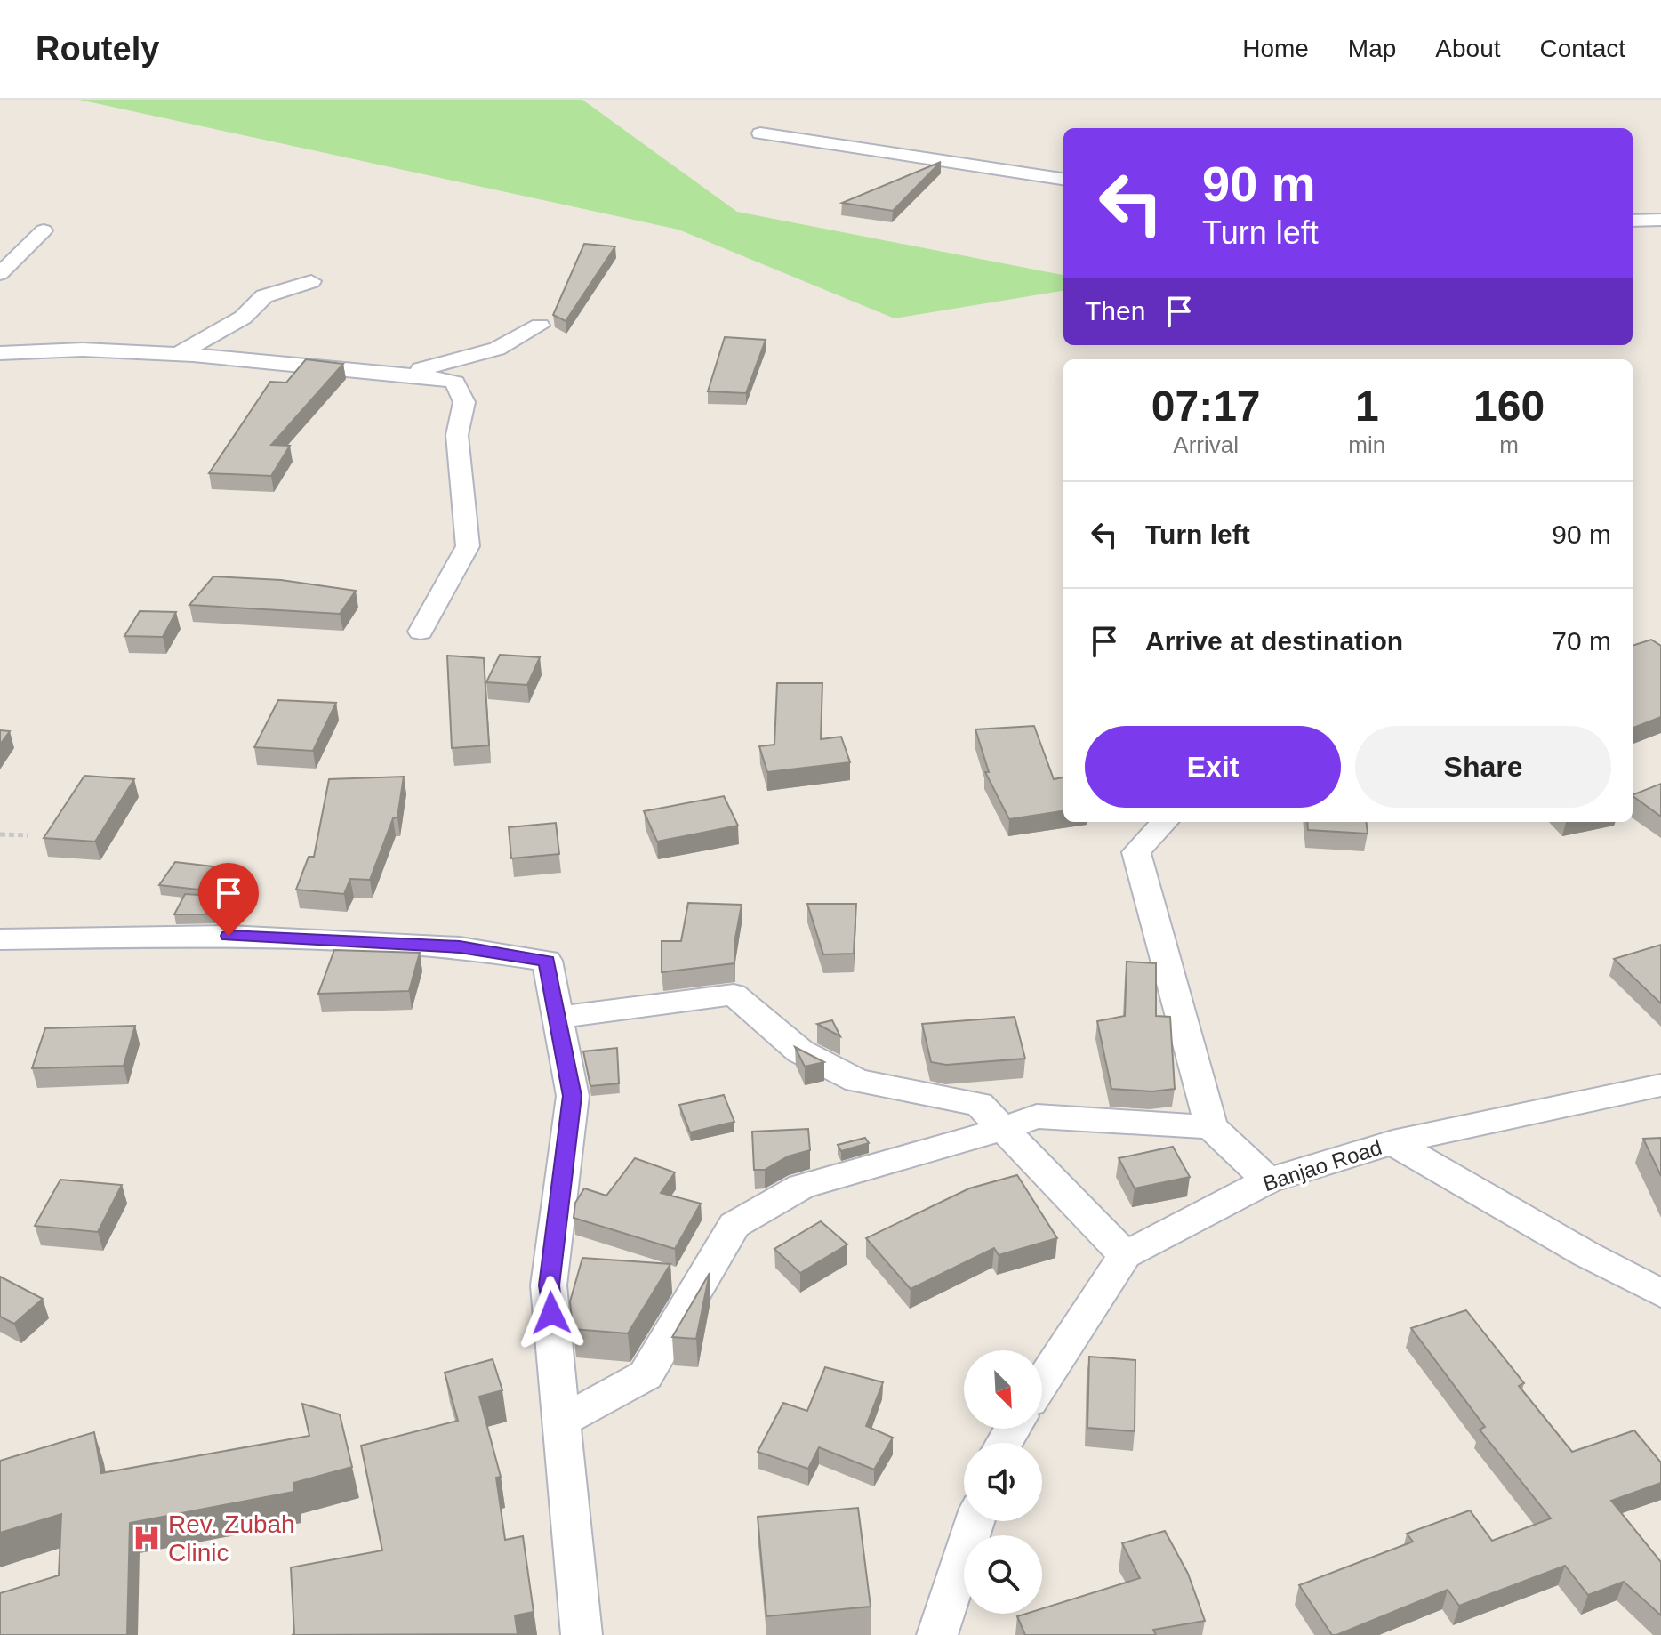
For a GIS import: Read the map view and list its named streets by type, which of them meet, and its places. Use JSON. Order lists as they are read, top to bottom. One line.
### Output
{"streets":{"street":["Banjao Road"]},"places":{"hospital":["Rev. Zubah Clinic"]},"north":"bottom right","page":{"header":"Routely","nav":["Home","Map","About","Contact"],"turn":["90 m","Turn left"],"then":"Then","eta":["07:17","Arrival","1","min","160","m"],"list":[{"name":"Turn left","value":"90 m"},{"name":"Arrive at destination","value":"70 m"}],"buttons":["Exit","Share"]}}
